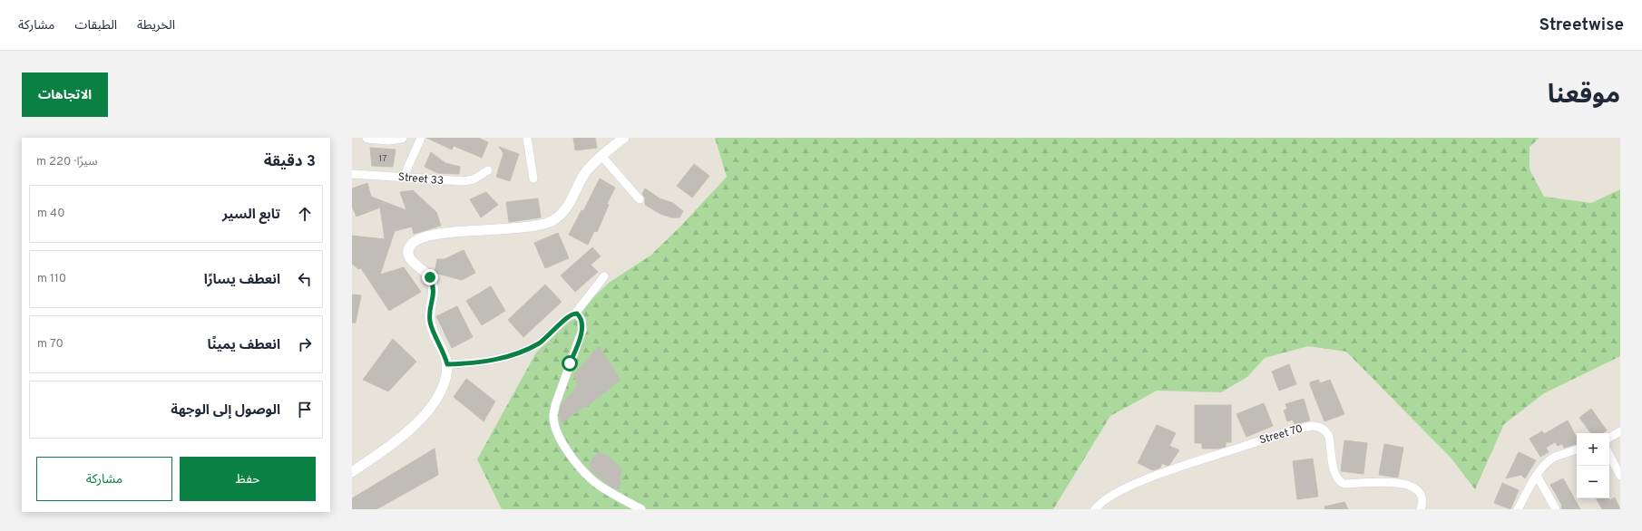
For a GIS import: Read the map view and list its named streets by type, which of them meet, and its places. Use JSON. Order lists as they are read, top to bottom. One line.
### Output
{"streets":{"street":["Street 33","Street 70"]},"house_numbers":["17"],"page":{"header":"Streetwise","nav":["الخريطة","الطبقات","مشاركة"],"title":"موقعنا","buttons":["الاتجاهات",["حفظ","مشاركة"]],"heading":["3 دقيقة","سيرًا · 220 m"],"list":[["تابع السير","40 m"],["انعطف يسارًا","110 m"],["انعطف يمينًا","70 m"],"الوصول إلى الوجهة"],"map_buttons":["+","−"]}}
